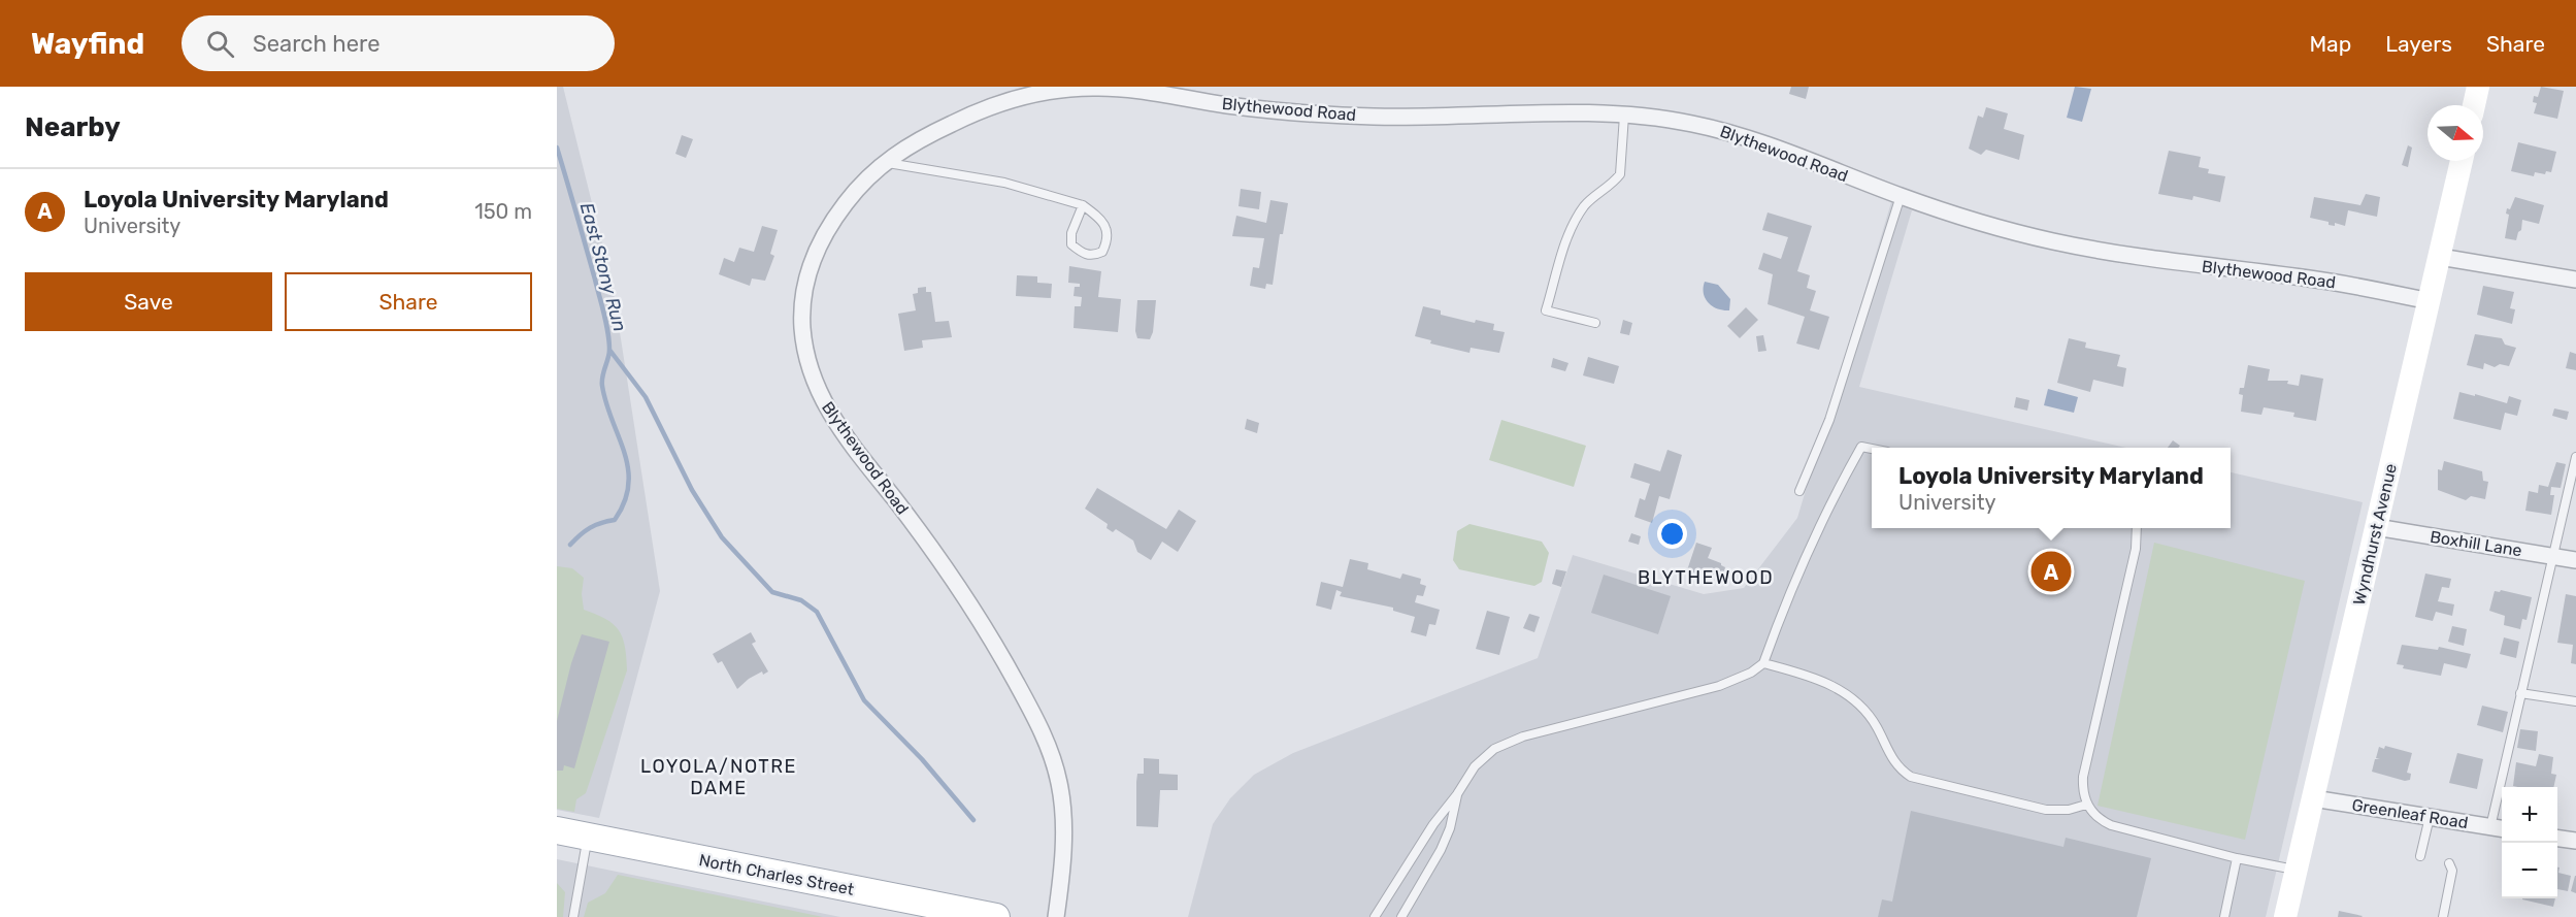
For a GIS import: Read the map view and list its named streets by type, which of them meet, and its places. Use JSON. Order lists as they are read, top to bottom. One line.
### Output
{"streets":{"main road":["North Charles Street"],"street":["Blythewood Road","Wyndhurst Avenue","Boxhill Lane","Greenleaf Road"]},"crossings":[["Blythewood Road","Wyndhurst Avenue"],["Wyndhurst Avenue","Boxhill Lane"],["Wyndhurst Avenue","Greenleaf Road"]],"districts":["BLYTHEWOOD","LOYOLA/NOTRE DAME"],"water":["East Stony Run"],"north":"right","page":{"header":"Wayfind","search":"Search here","nav":["Map","Layers","Share"],"heading":"Nearby","list":[{"mark":"A","name":"Loyola University Maryland","note":"University","value":"150 m"}],"buttons":["Save","Share"],"popup":["Loyola University Maryland","University"],"pins":"A","map_buttons":["+","−"]}}
